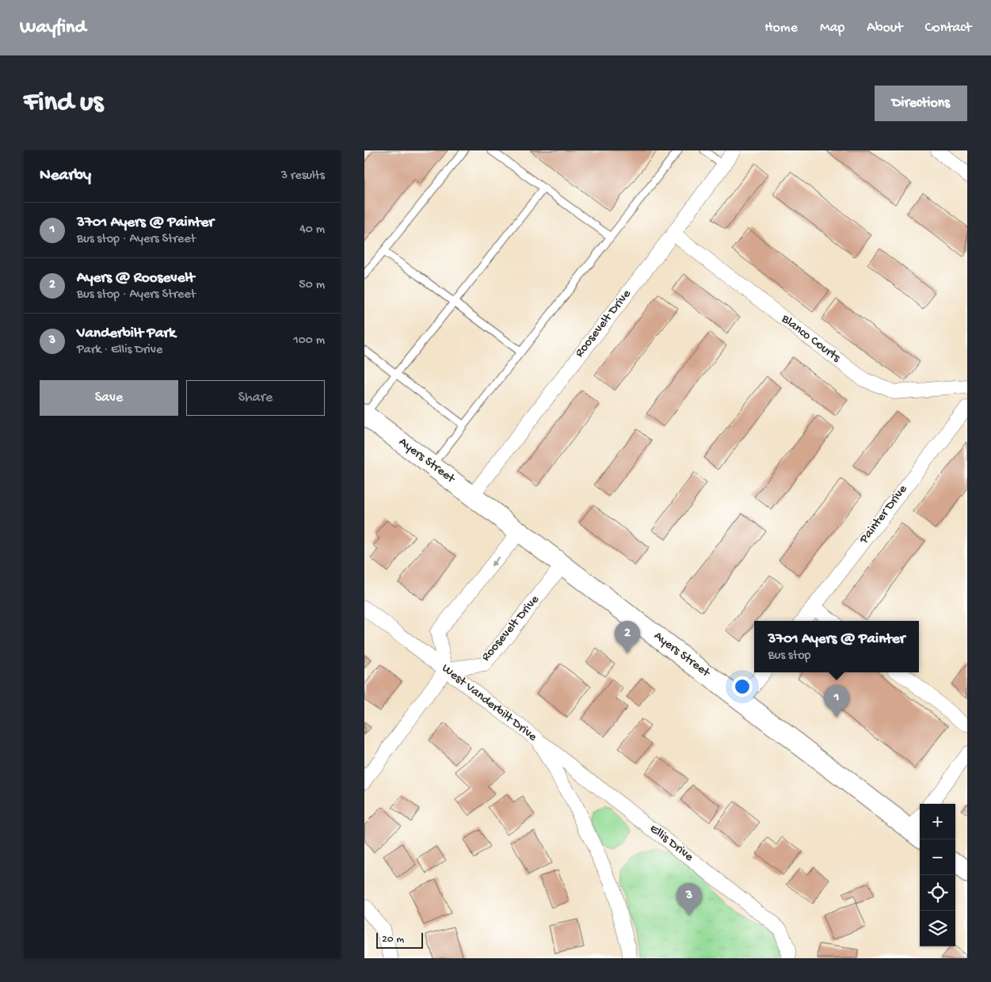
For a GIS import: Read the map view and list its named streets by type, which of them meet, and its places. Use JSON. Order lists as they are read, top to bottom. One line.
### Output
{"streets":{"main road":["Ayers Street"],"street":["Roosevelt Drive","Blanco Courts","Painter Drive","West Vanderbilt Drive","Ellis Drive"]},"crossings":[["Roosevelt Drive","Blanco Courts"],["Roosevelt Drive","Ayers Street"],["Roosevelt Drive","West Vanderbilt Drive"],["West Vanderbilt Drive","Ellis Drive"]],"scale_bar":"20 m","page":{"header":"Wayfind","nav":["Home","Map","About","Contact"],"buttons":["Directions",["Save","Share"]],"title":"Find us","heading":["Nearby","3 results"],"list":[{"mark":"1","name":"3701 Ayers @ Painter","note":"Bus stop · Ayers Street","value":"40 m"},{"mark":"2","name":"Ayers @ Roosevelt","note":"Bus stop · Ayers Street","value":"50 m"},{"mark":"3","name":"Vanderbilt Park","note":"Park · Ellis Drive","value":"100 m"}],"popup":["3701 Ayers @ Painter","Bus stop"],"pins":["2","1","3"],"map_buttons":["+","−"],"scale":"20 m"}}
